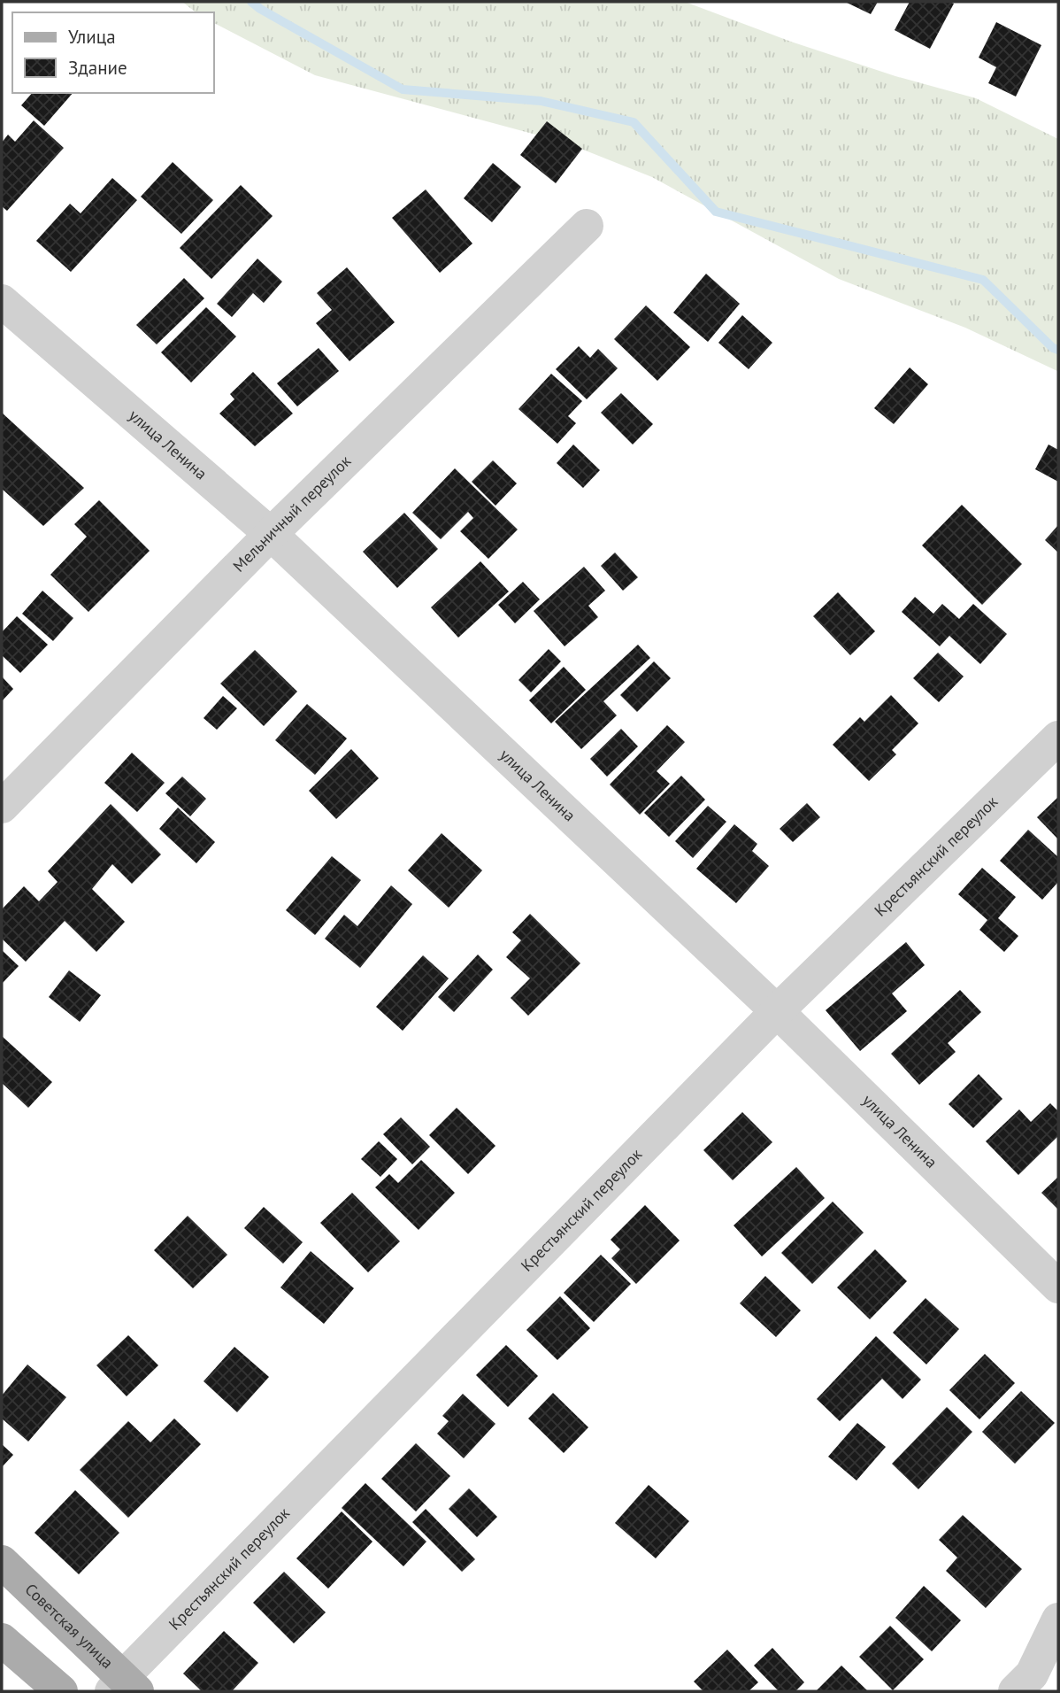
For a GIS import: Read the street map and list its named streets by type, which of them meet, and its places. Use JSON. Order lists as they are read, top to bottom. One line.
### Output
{"streets":{"main road":["Советская улица"],"street":["улица Ленина","Мельничный переулок","Крестьянский переулок"]},"crossings":[["улица Ленина","Мельничный переулок"],["улица Ленина","Крестьянский переулок"],["Крестьянский переулок","Советская улица"]],"legend":["Улица","Здание"]}
